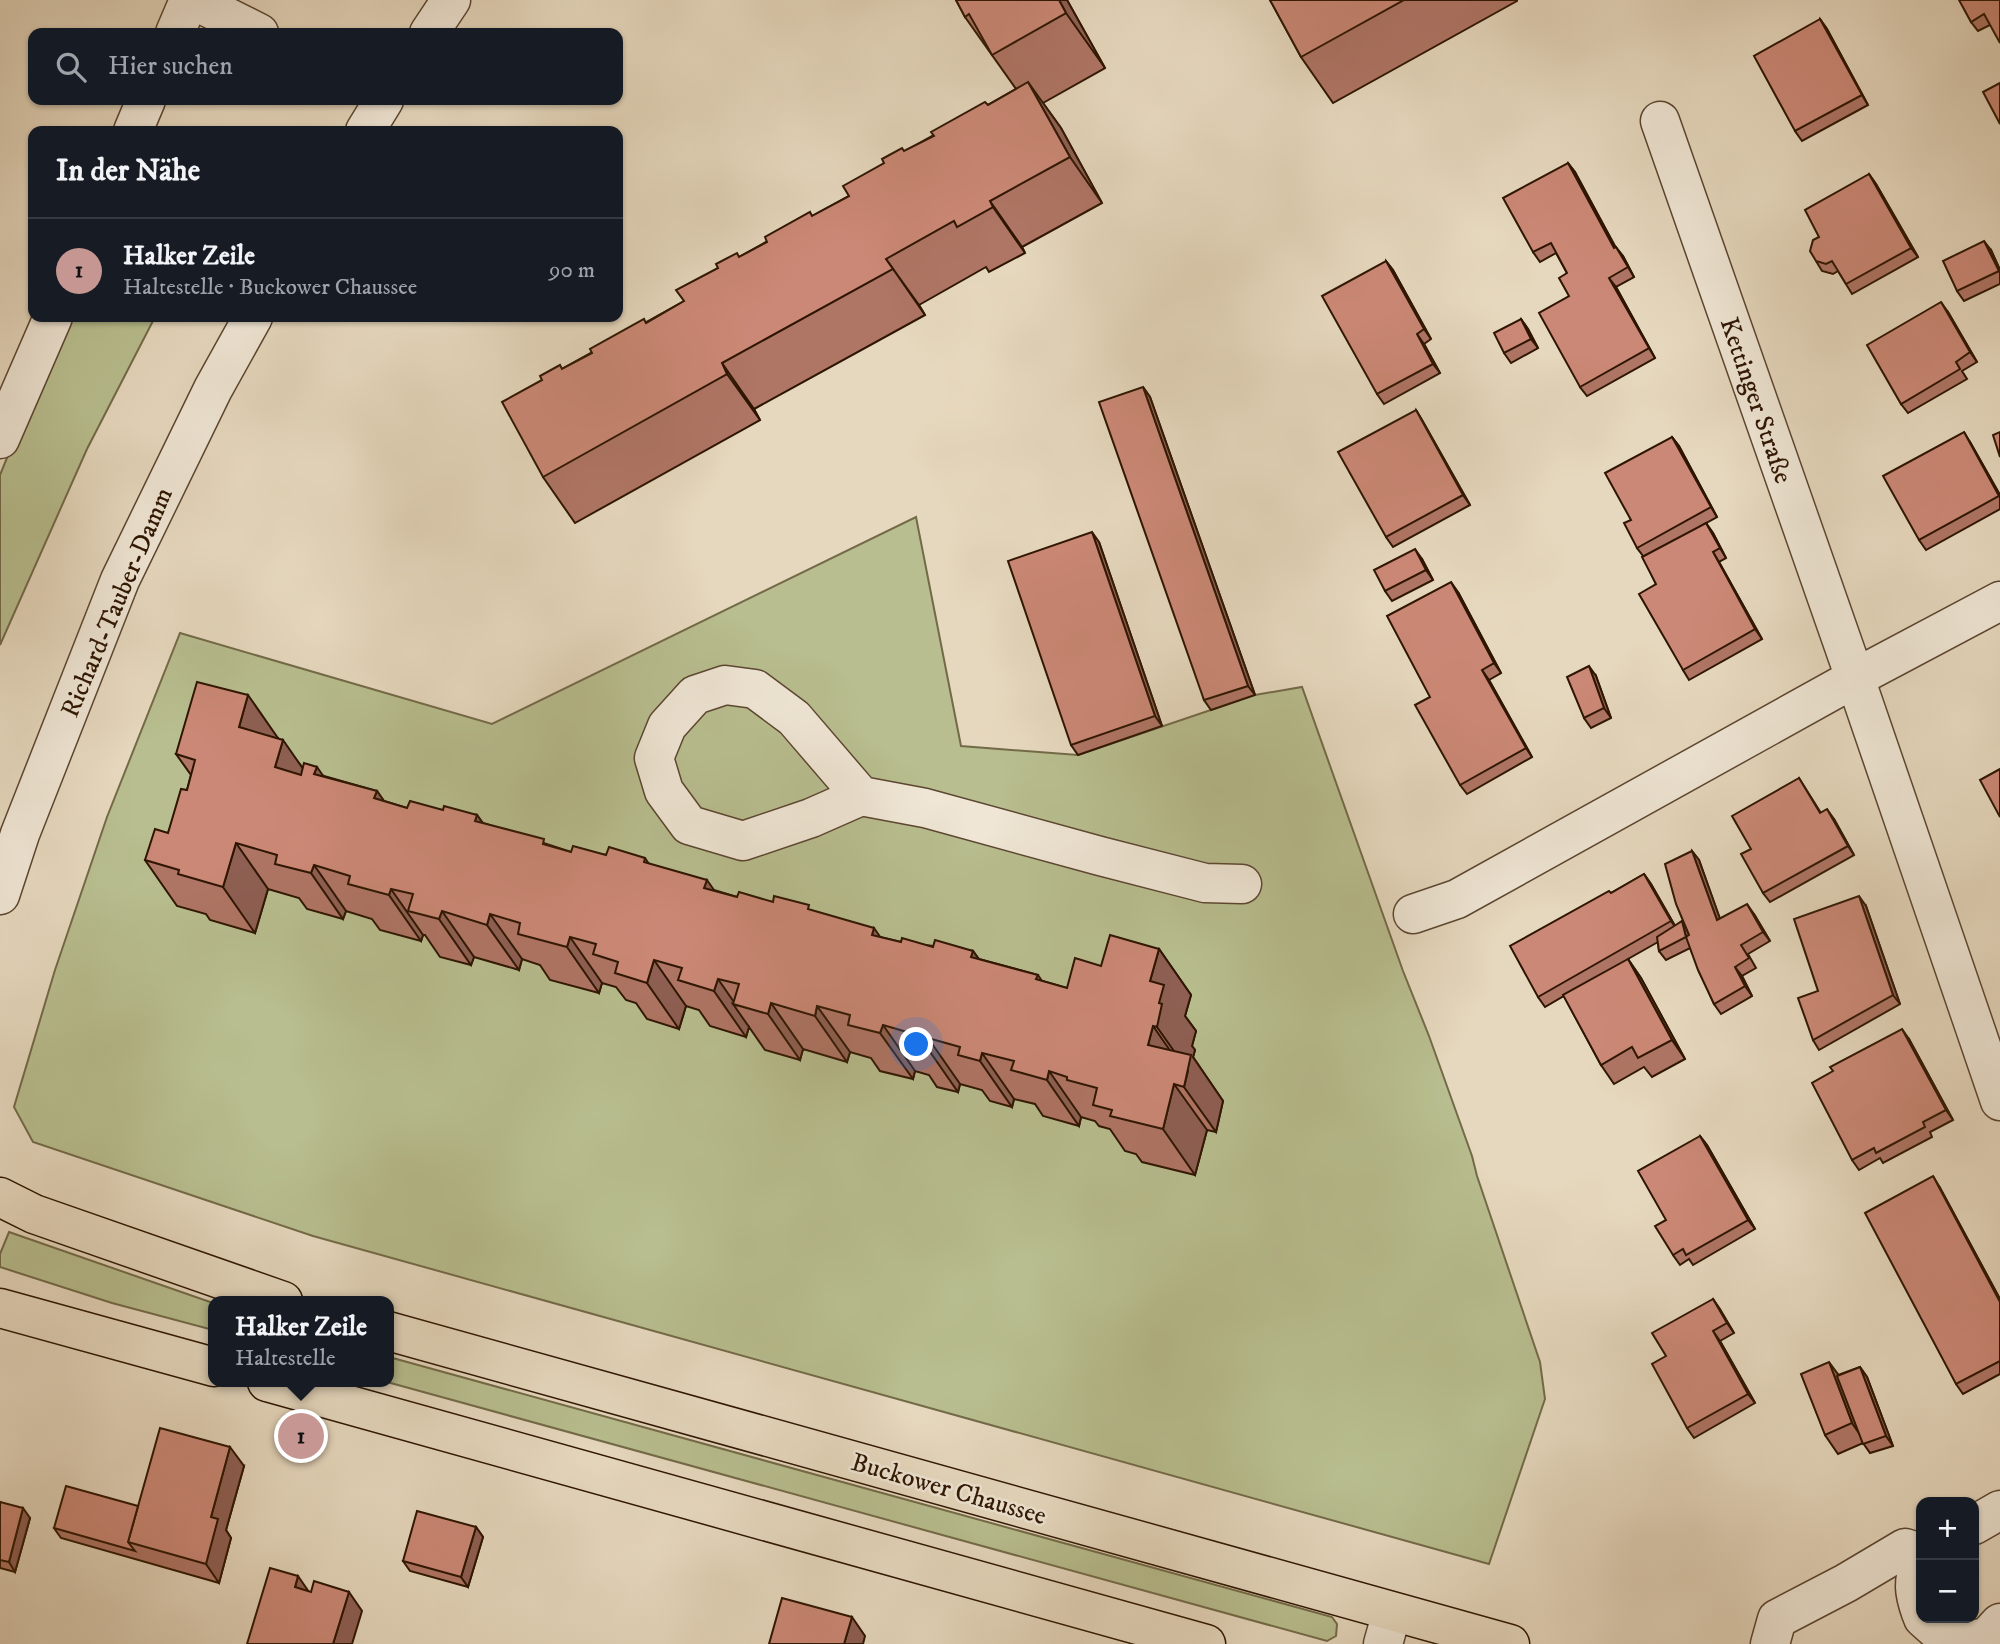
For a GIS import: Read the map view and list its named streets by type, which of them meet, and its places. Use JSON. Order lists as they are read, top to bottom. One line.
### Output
{"streets":{"main road":["Buckower Chaussee"],"street":["Kettinger Straße","Richard-Tauber-Damm"]},"page":{"search":"Hier suchen","heading":"In der Nähe","list":[{"mark":"1","name":"Halker Zeile","note":"Haltestelle · Buckower Chaussee","value":"90 m"}],"popup":["Halker Zeile","Haltestelle"],"pins":"1","map_buttons":["+","−"]}}
